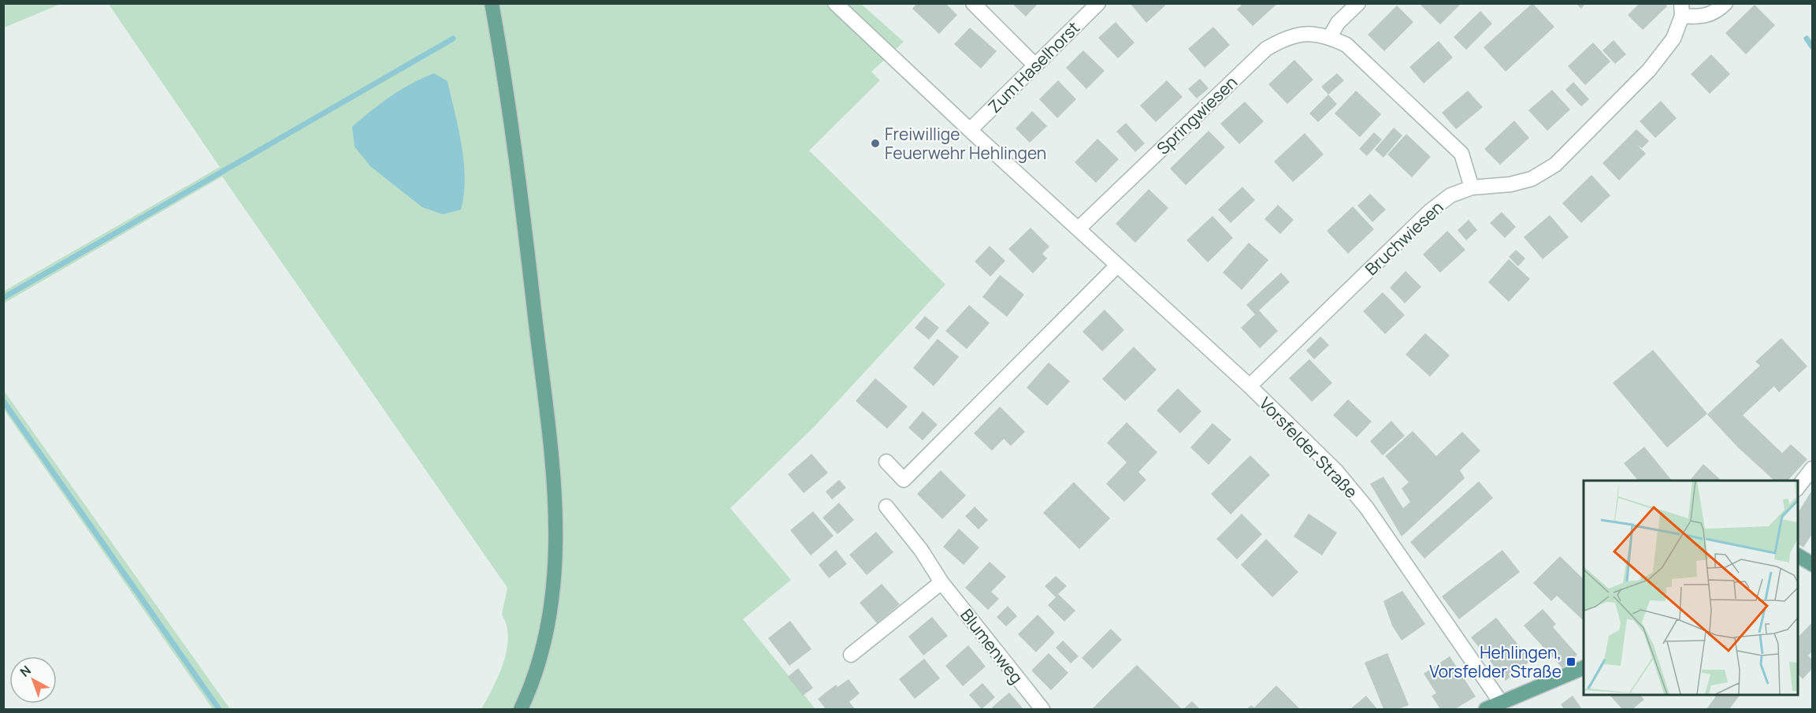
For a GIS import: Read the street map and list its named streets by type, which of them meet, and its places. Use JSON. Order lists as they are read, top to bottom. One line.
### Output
{"streets":{"street":["Zum Haselhorst","Springwiesen","Bruchwiesen","Vorsfelder Straße","Blumenweg"]},"crossings":[["Zum Haselhorst","Vorsfelder Straße"],["Springwiesen","Bruchwiesen"],["Springwiesen","Vorsfelder Straße"],["Bruchwiesen","Vorsfelder Straße"]],"places":{"other":["Freiwillige Feuerwehr Hehlingen"],"transit":["Hehlingen, Vorsfelder Straße"]},"north":"top left"}
